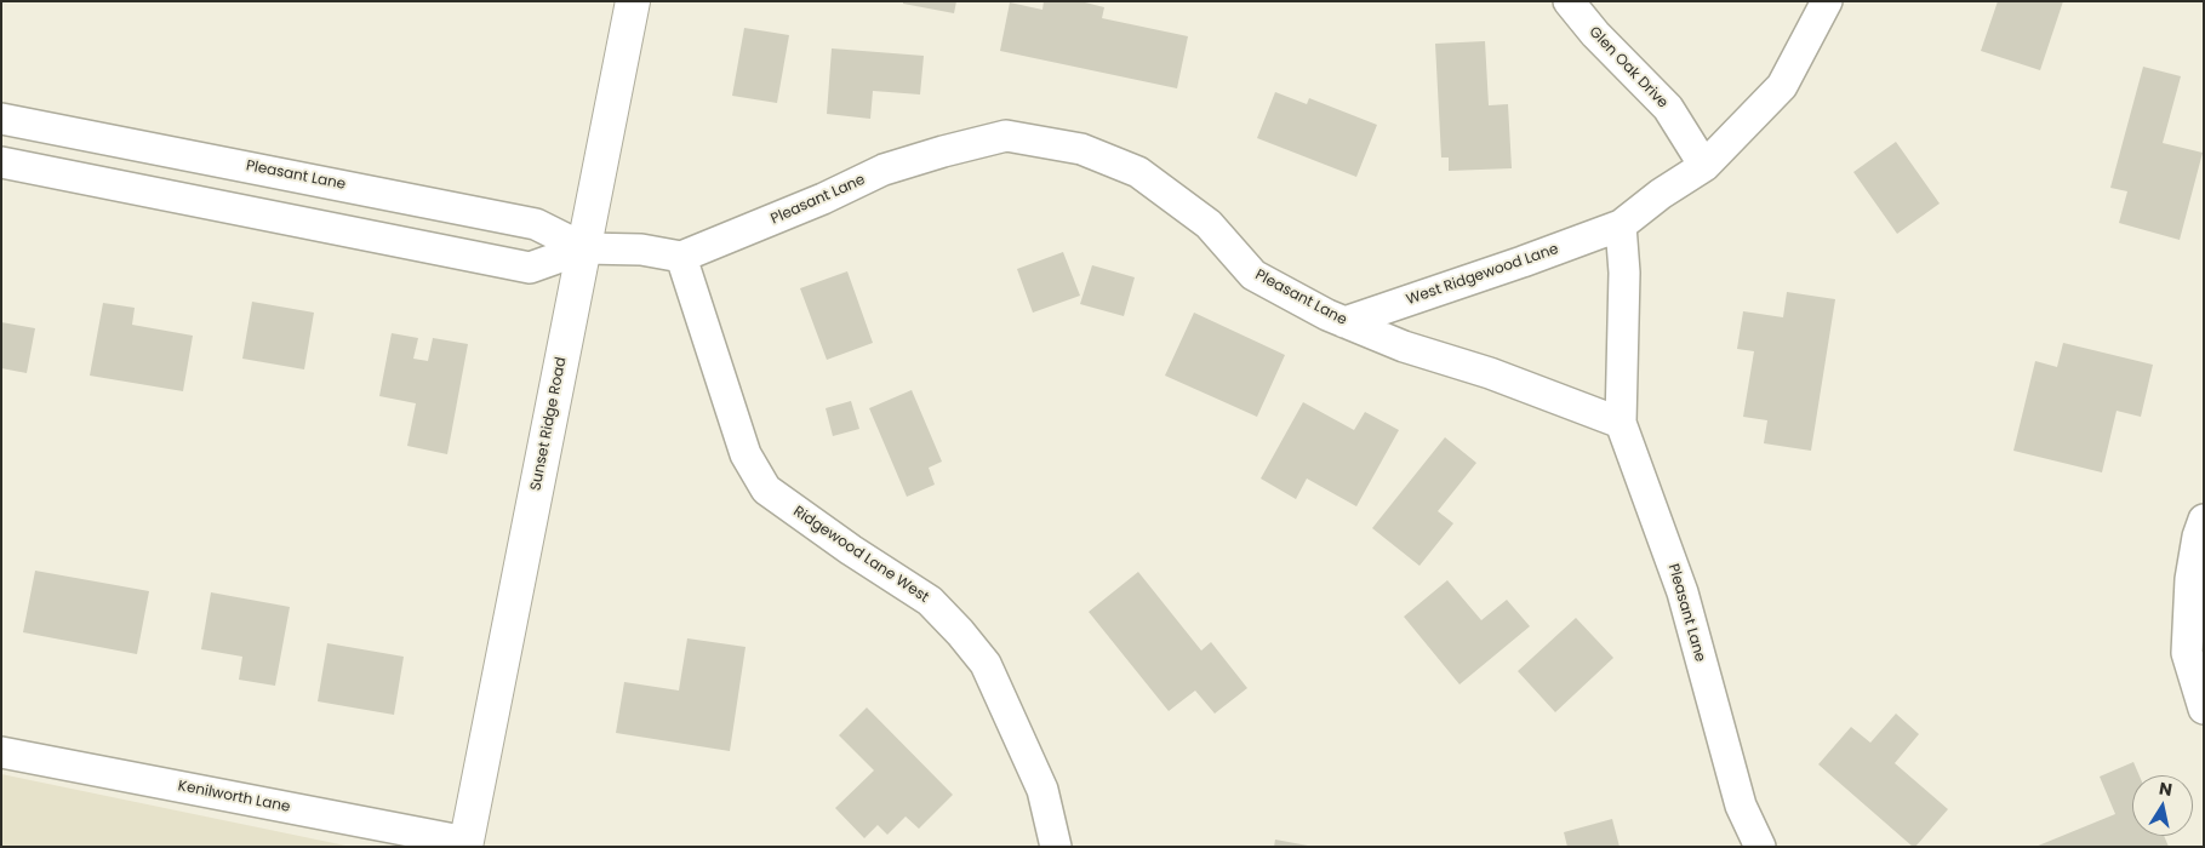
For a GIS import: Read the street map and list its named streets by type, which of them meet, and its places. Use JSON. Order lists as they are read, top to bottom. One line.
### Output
{"streets":{"street":["Glen Oak Drive","Pleasant Lane","West Ridgewood Lane","Sunset Ridge Road","Ridgewood Lane West","Kenilworth Lane"]},"crossings":[["Glen Oak Drive","West Ridgewood Lane"],["Pleasant Lane","West Ridgewood Lane"],["Pleasant Lane","Sunset Ridge Road"],["Pleasant Lane","Ridgewood Lane West"],["Sunset Ridge Road","Kenilworth Lane"]],"north":"top"}
